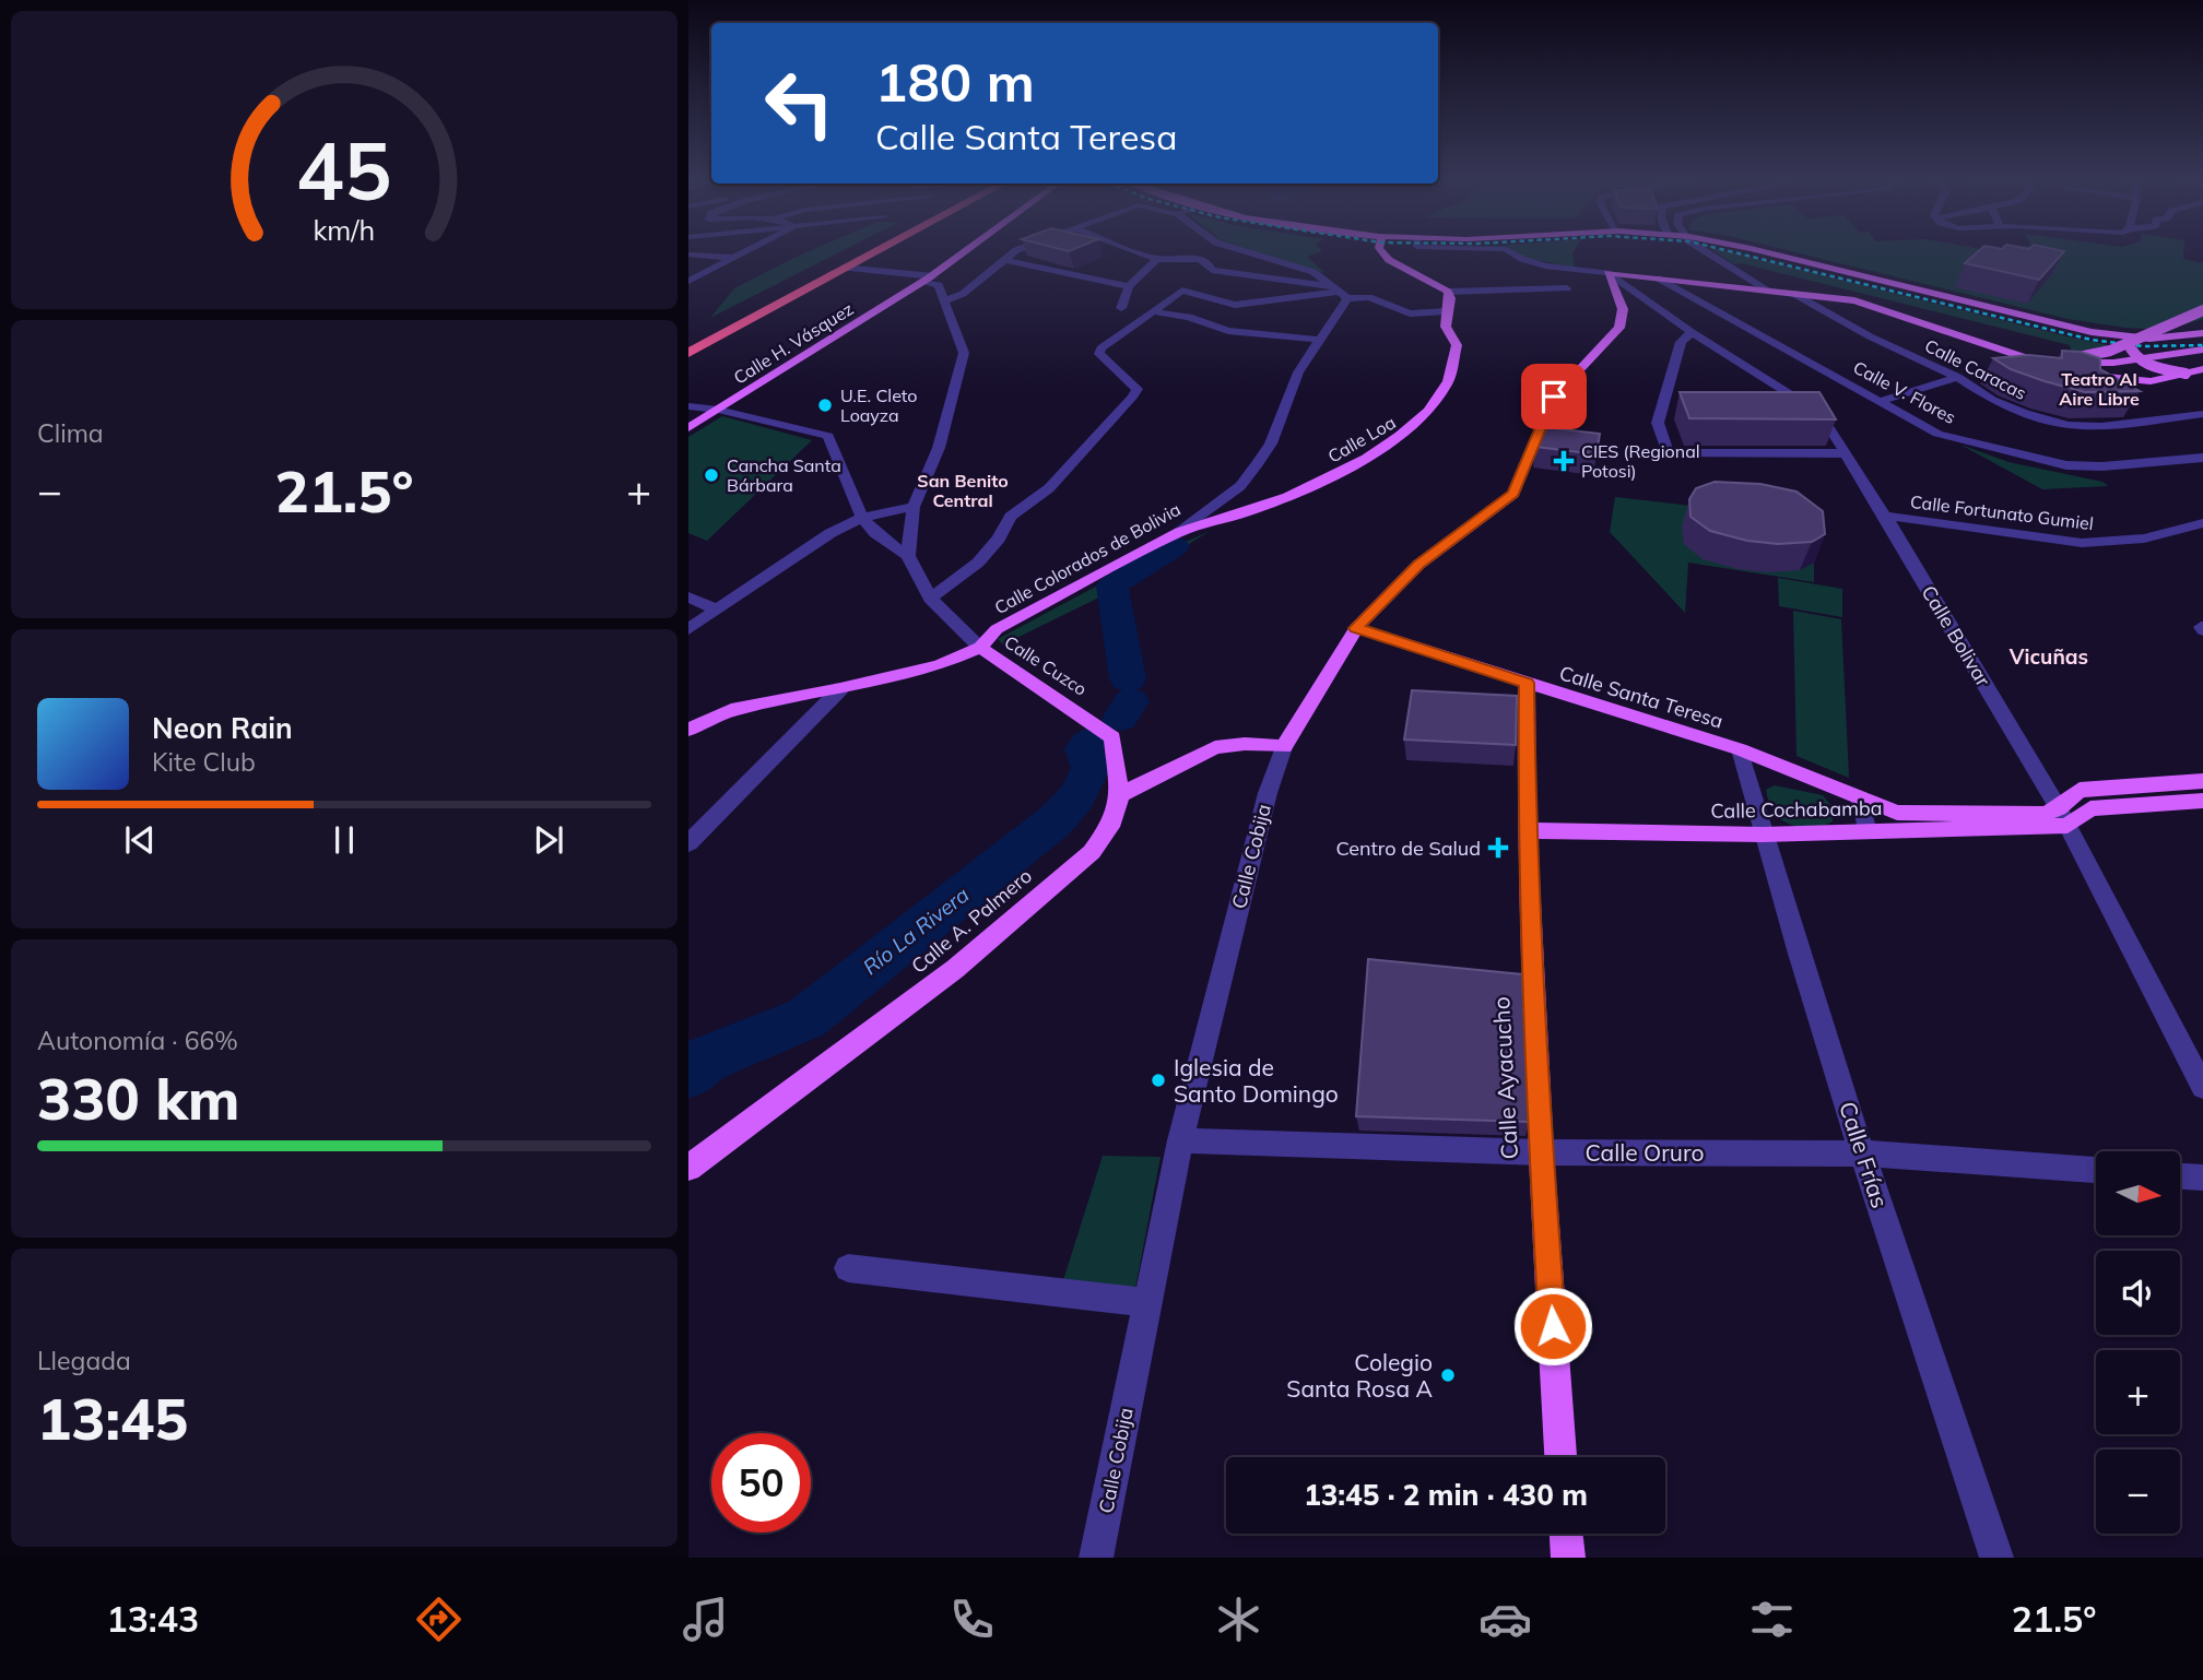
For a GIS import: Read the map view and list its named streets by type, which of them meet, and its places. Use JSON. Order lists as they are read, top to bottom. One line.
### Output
{"streets":{"main road":["Calle H. Vásquez","Calle Loa","Calle Colorados de Bolivia","Calle Cuzco","Calle Santa Teresa","Calle Cochabamba","Calle Cobija","Calle A. Palmero","Calle Ayacucho"],"street":["Calle Caracas","Calle V. Flores","Calle Fortunato Gumiel","Calle Bolivar","Calle Oruro","Calle Frías"]},"crossings":[["Calle H. Vásquez","Calle Cuzco"],["Calle Loa","Calle Colorados de Bolivia"],["Calle Fortunato Gumiel","Calle Bolivar"],["Calle Colorados de Bolivia","Calle Cuzco"],["Calle Bolivar","Calle Cochabamba"],["Calle Bolivar","Calle Cobija"],["Calle Cuzco","Calle A. Palmero"],["Calle Santa Teresa","Calle Cochabamba"],["Calle Santa Teresa","Calle Cobija"],["Calle Santa Teresa","Calle Ayacucho"],["Calle Santa Teresa","Calle Frías"],["Calle Cochabamba","Calle Ayacucho"],["Calle Cochabamba","Calle Frías"],["Calle Cobija","Calle Oruro"],["Calle Ayacucho","Calle Oruro"],["Calle Oruro","Calle Frías"]],"districts":["Teatro Al Aire Libre","San Benito Central","Vicuñas"],"water":["Río La Rivera"],"places":{"other":["U.E. Cleto Loayza","Cancha Santa Bárbara","Iglesia de Santo Domingo","Colegio Santa Rosa A"],"health":["CIES (Regional Potosi)","Centro de Salud"]},"north":"right","page":{"turn":["180 m","Calle Santa Teresa"],"tile":["Clima",["Autonomía · 66%","330 km"],["Llegada","13:45"]],"heat":["−","21.5°","+"],"song":["Neon Rain","Kite Club"],"map_buttons":["+","−"],"limit":"50","trip":"13:45 · 2 min · 430 m","tabs":["13:43","21.5°"],"gauge":["45","km/h"]}}
